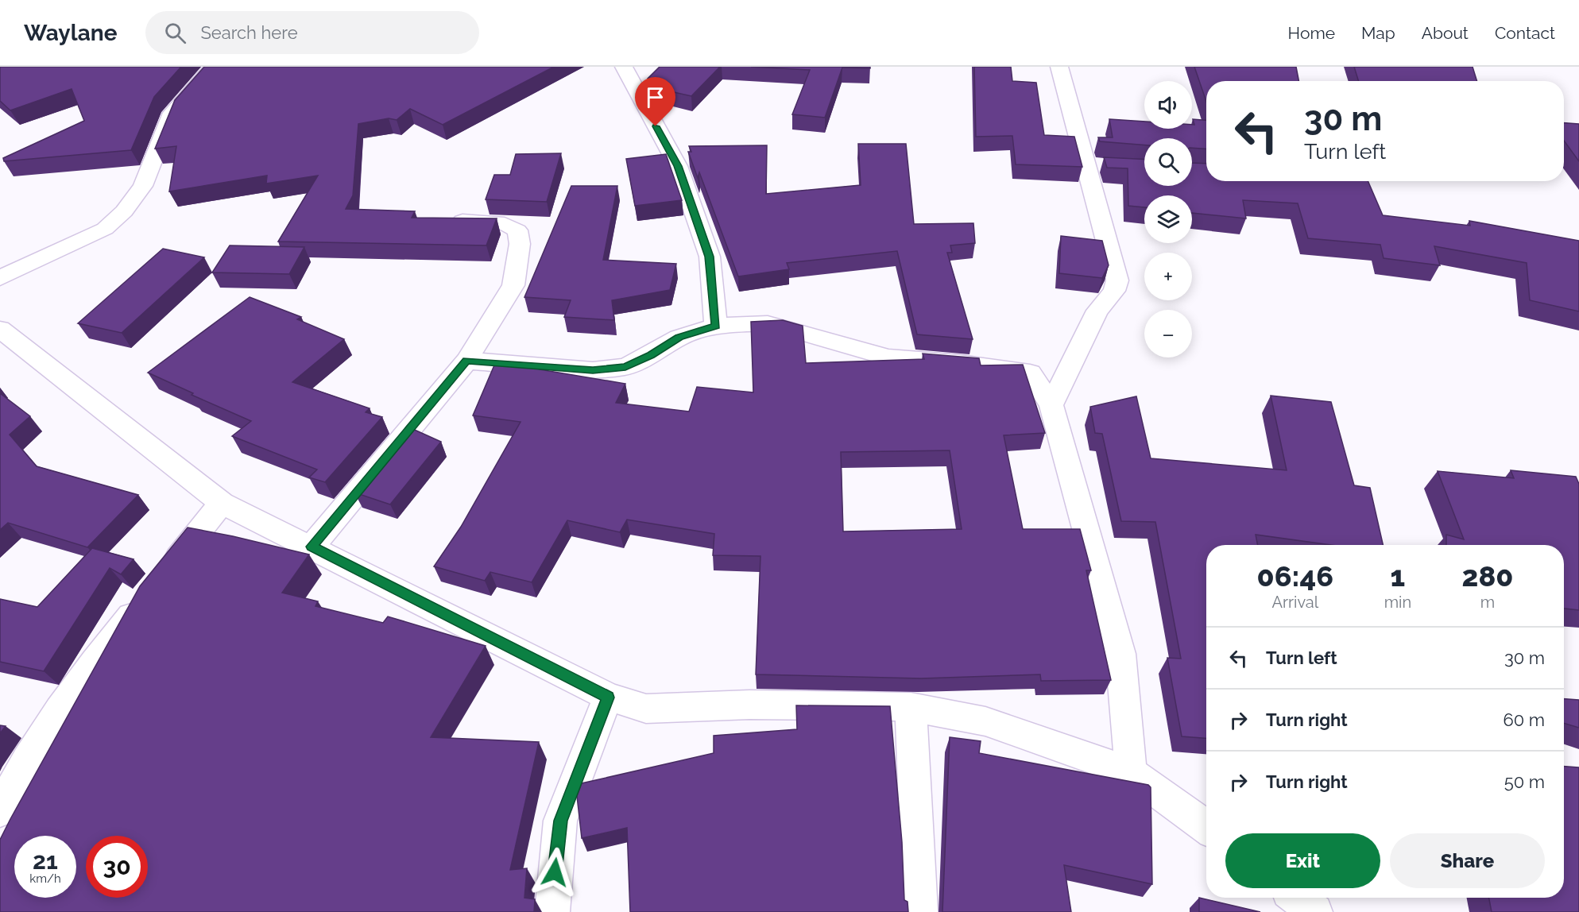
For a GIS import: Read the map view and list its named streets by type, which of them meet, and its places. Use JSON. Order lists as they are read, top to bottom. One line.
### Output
{"page":{"header":"Waylane","search":"Search here","nav":["Home","Map","About","Contact"],"map_buttons":["+","−"],"turn":["30 m","Turn left"],"eta":["06:46","Arrival","1","min","280","m"],"list":[{"name":"Turn left","value":"30 m"},{"name":"Turn right","value":"60 m"},{"name":"Turn right","value":"50 m"}],"buttons":["Exit","Share"],"speed":"21 km/h","limit":"30"}}
